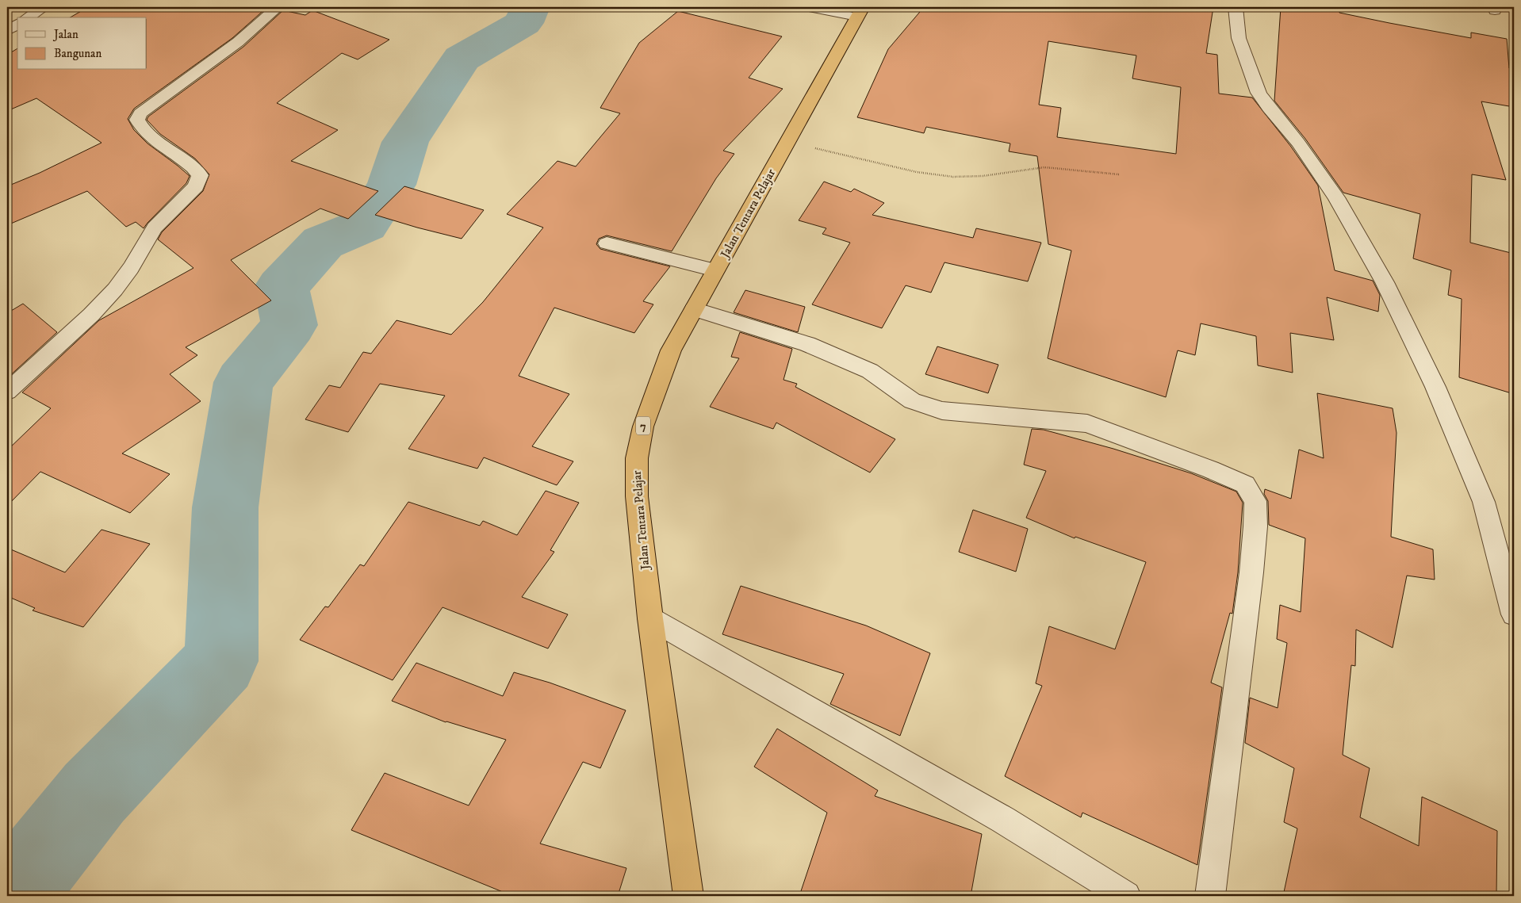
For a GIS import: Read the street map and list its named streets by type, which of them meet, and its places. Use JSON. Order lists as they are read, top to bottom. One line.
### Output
{"streets":{"highway":["Jalan Tentara Pelajar","7"]},"legend":["Jalan","Bangunan"]}
